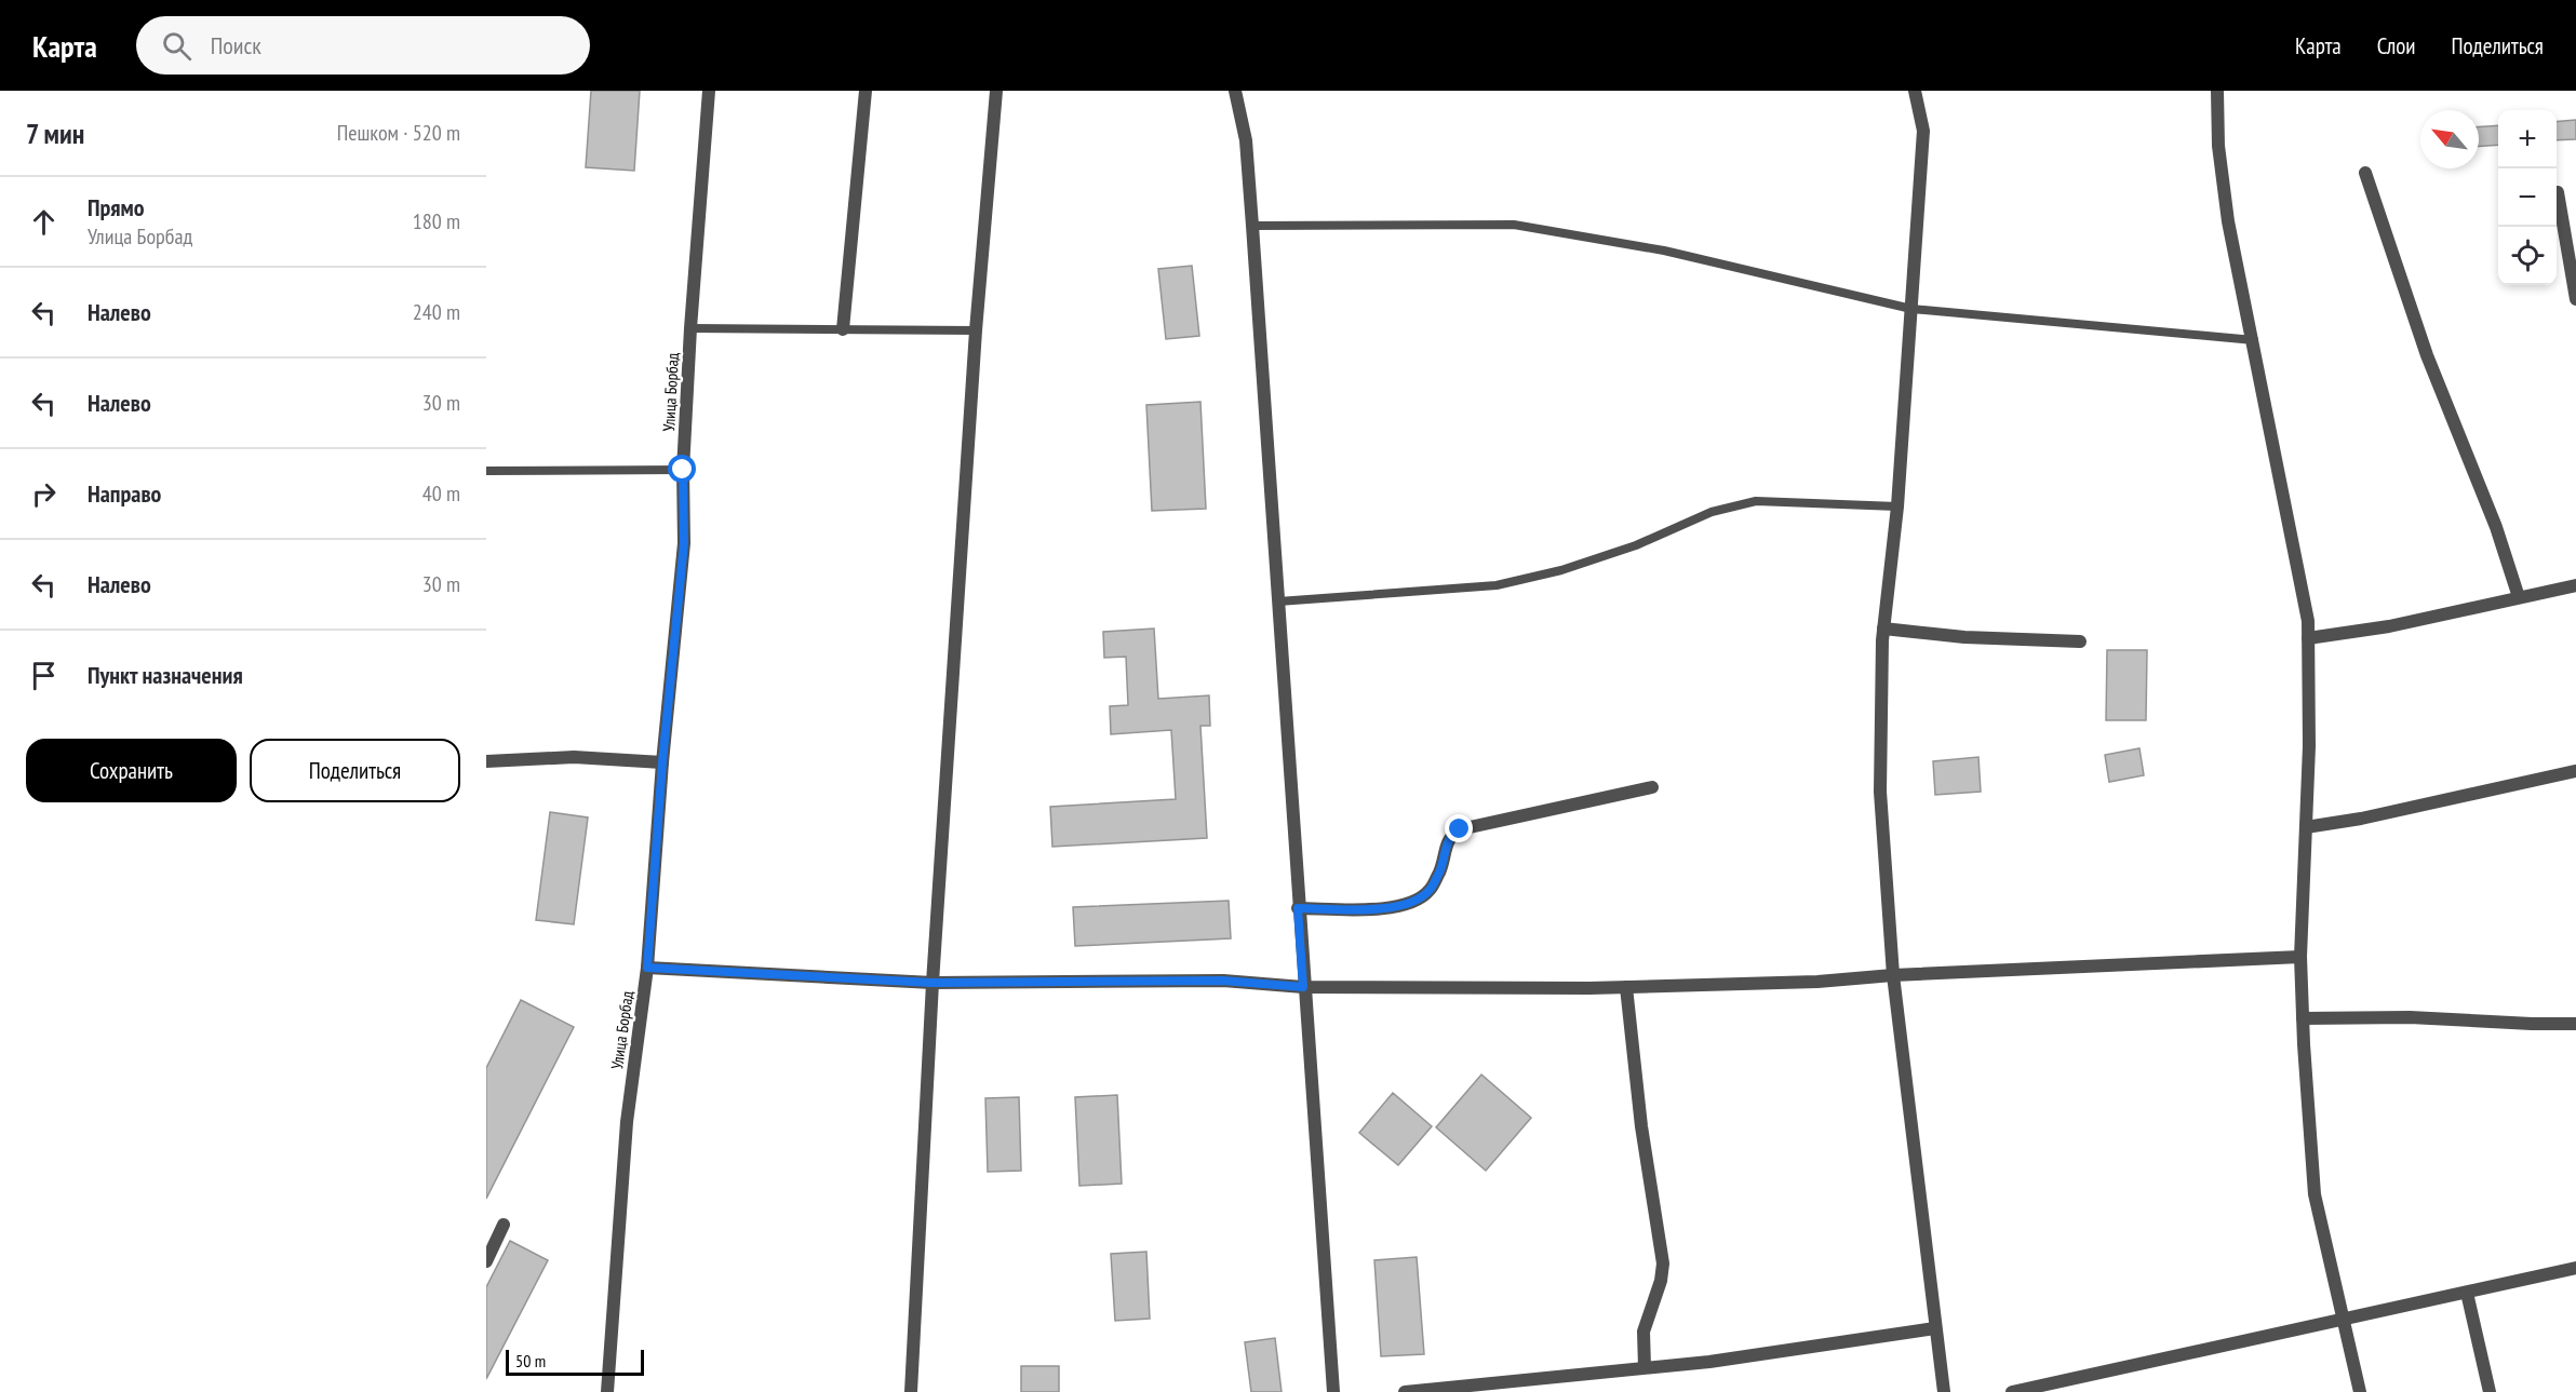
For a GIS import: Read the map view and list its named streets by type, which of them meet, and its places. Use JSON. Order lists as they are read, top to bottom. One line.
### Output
{"streets":{"street":["Улица Борбад"]},"scale_bar":"50 m","north":"top left","page":{"header":"Карта","search":"Поиск","nav":["Карта","Слои","Поделиться"],"heading":["7 мин","Пешком · 520 m"],"map_buttons":["+","−"],"list":[["Прямо","Улица Борбад","180 m"],["Налево","240 m"],["Налево","30 m"],["Направо","40 m"],["Налево","30 m"],"Пункт назначения"],"buttons":["Сохранить","Поделиться"],"scale":"50 m"}}
